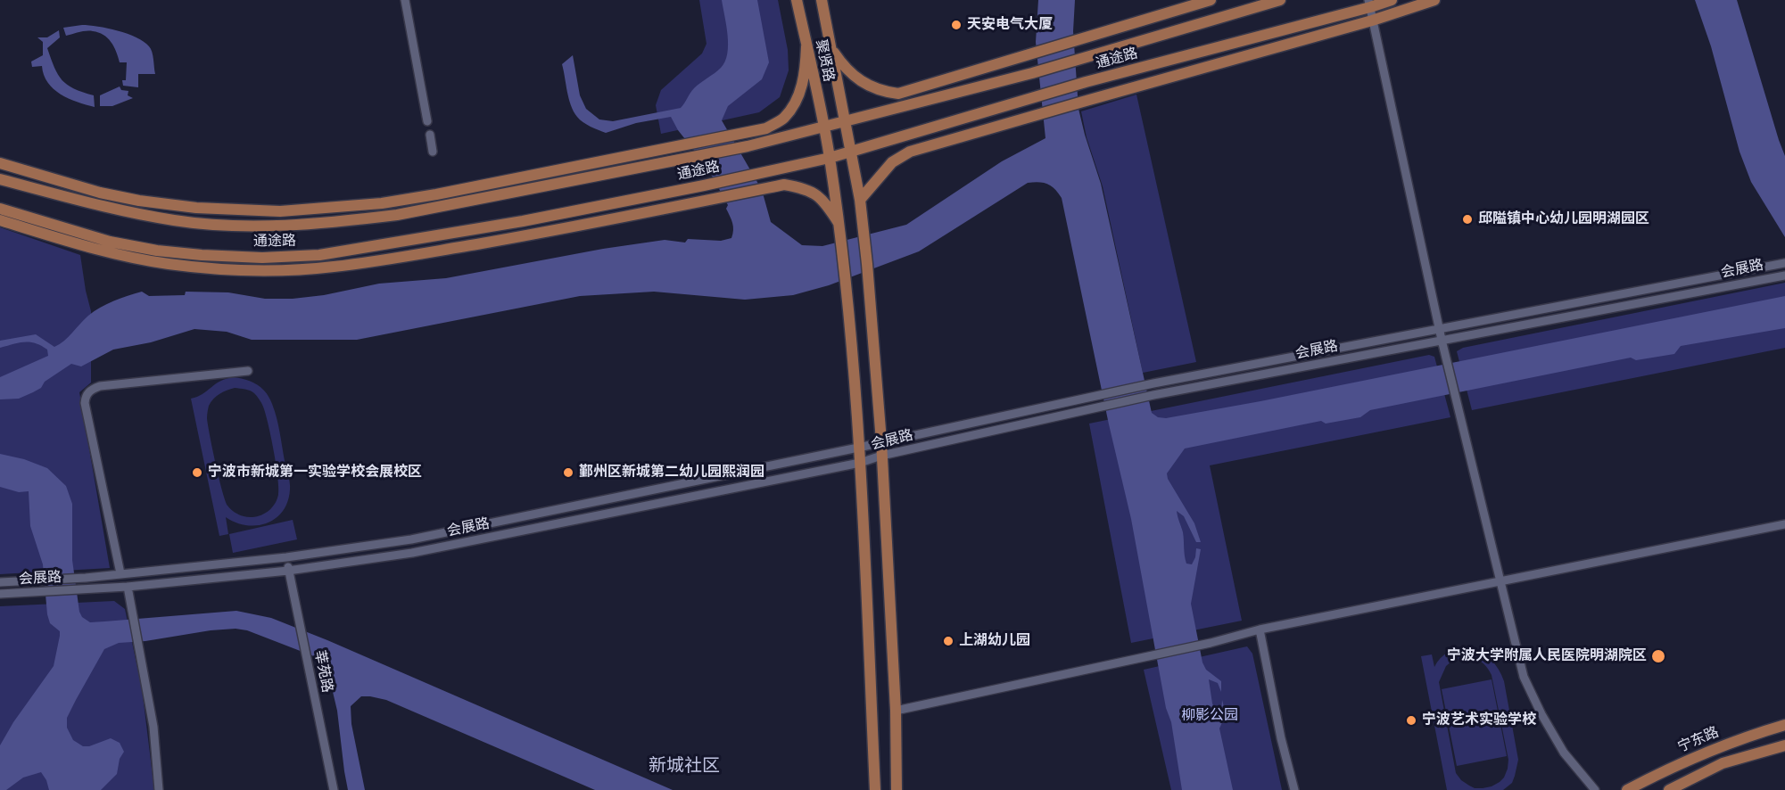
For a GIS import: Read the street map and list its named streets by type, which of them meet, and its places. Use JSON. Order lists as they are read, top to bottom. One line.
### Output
{"streets":{"main road":["通途路","聚贤路","宁东路"],"street":["会展路","莘苑路"]},"crossings":[["通途路","聚贤路"],["聚贤路","会展路"],["会展路","莘苑路"]],"districts":["新城社区"],"parks":["柳影公园"],"places":["天安电气大厦","邱隘镇中心幼儿园明湖园区","宁波市新城第一实验学校会展校区","鄞州区新城第二幼儿园熙润园","上湖幼儿园","宁波大学附属人民医院明湖院区","宁波艺术实验学校"]}
